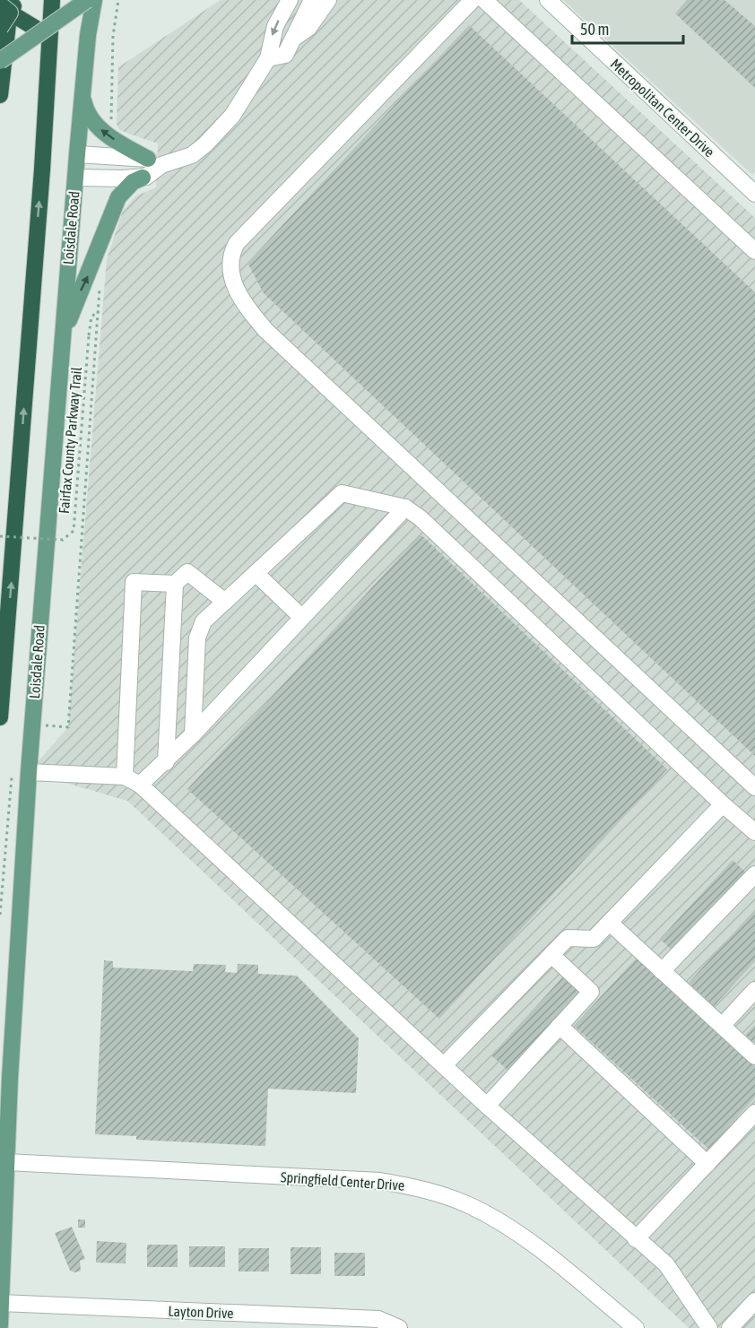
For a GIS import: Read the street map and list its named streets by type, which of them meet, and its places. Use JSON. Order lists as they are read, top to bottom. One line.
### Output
{"streets":{"main road":["Loisdale Road"],"street":["Metropolitan Center Drive","Springfield Center Drive","Layton Drive"],"path":["Fairfax County Parkway Trail"]},"crossings":[["Loisdale Road","Fairfax County Parkway Trail"],["Loisdale Road","Springfield Center Drive"],["Loisdale Road","Layton Drive"]],"scale_bar":"50 m"}
